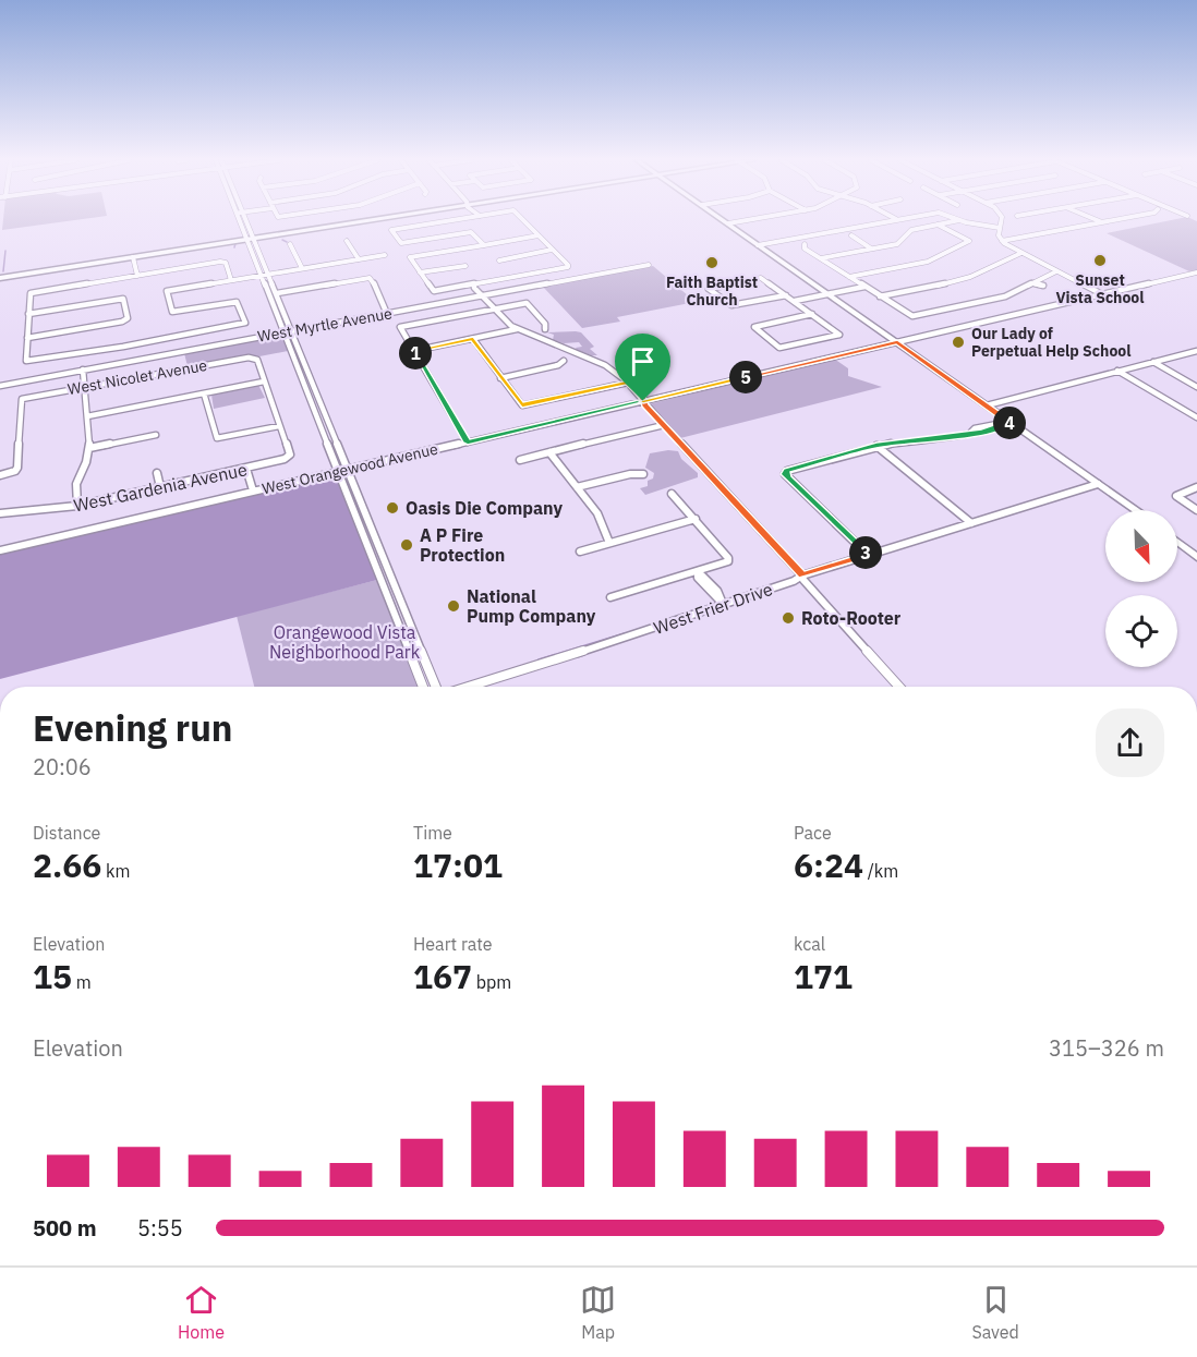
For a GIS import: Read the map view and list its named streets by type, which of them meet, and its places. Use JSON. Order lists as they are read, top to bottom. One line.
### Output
{"streets":{"street":["West Myrtle Avenue","West Nicolet Avenue","West Orangewood Avenue","West Gardenia Avenue","West Frier Drive"]},"parks":["Orangewood Vista Neighborhood Park"],"places":["Sunset Vista School","Faith Baptist Church","Our Lady of Perpetual Help School","Oasis Die Company","A P Fire Protection","National Pump Company","Roto-Rooter"],"north":"bottom right","page":{"pins":["1","5","4","3"],"heading":["Evening run","20:06"],"stats":[["Distance","2.66 km"],["Time","17:01"],["Pace","6:24 /km"],["Elevation","15 m"],["Heart rate","167 bpm"],["kcal","171"]],"chart":["Elevation","315–326 m"],"list":[{"name":"500 m","note":"5:55"}],"tabs":["Home","Map","Saved"]}}
